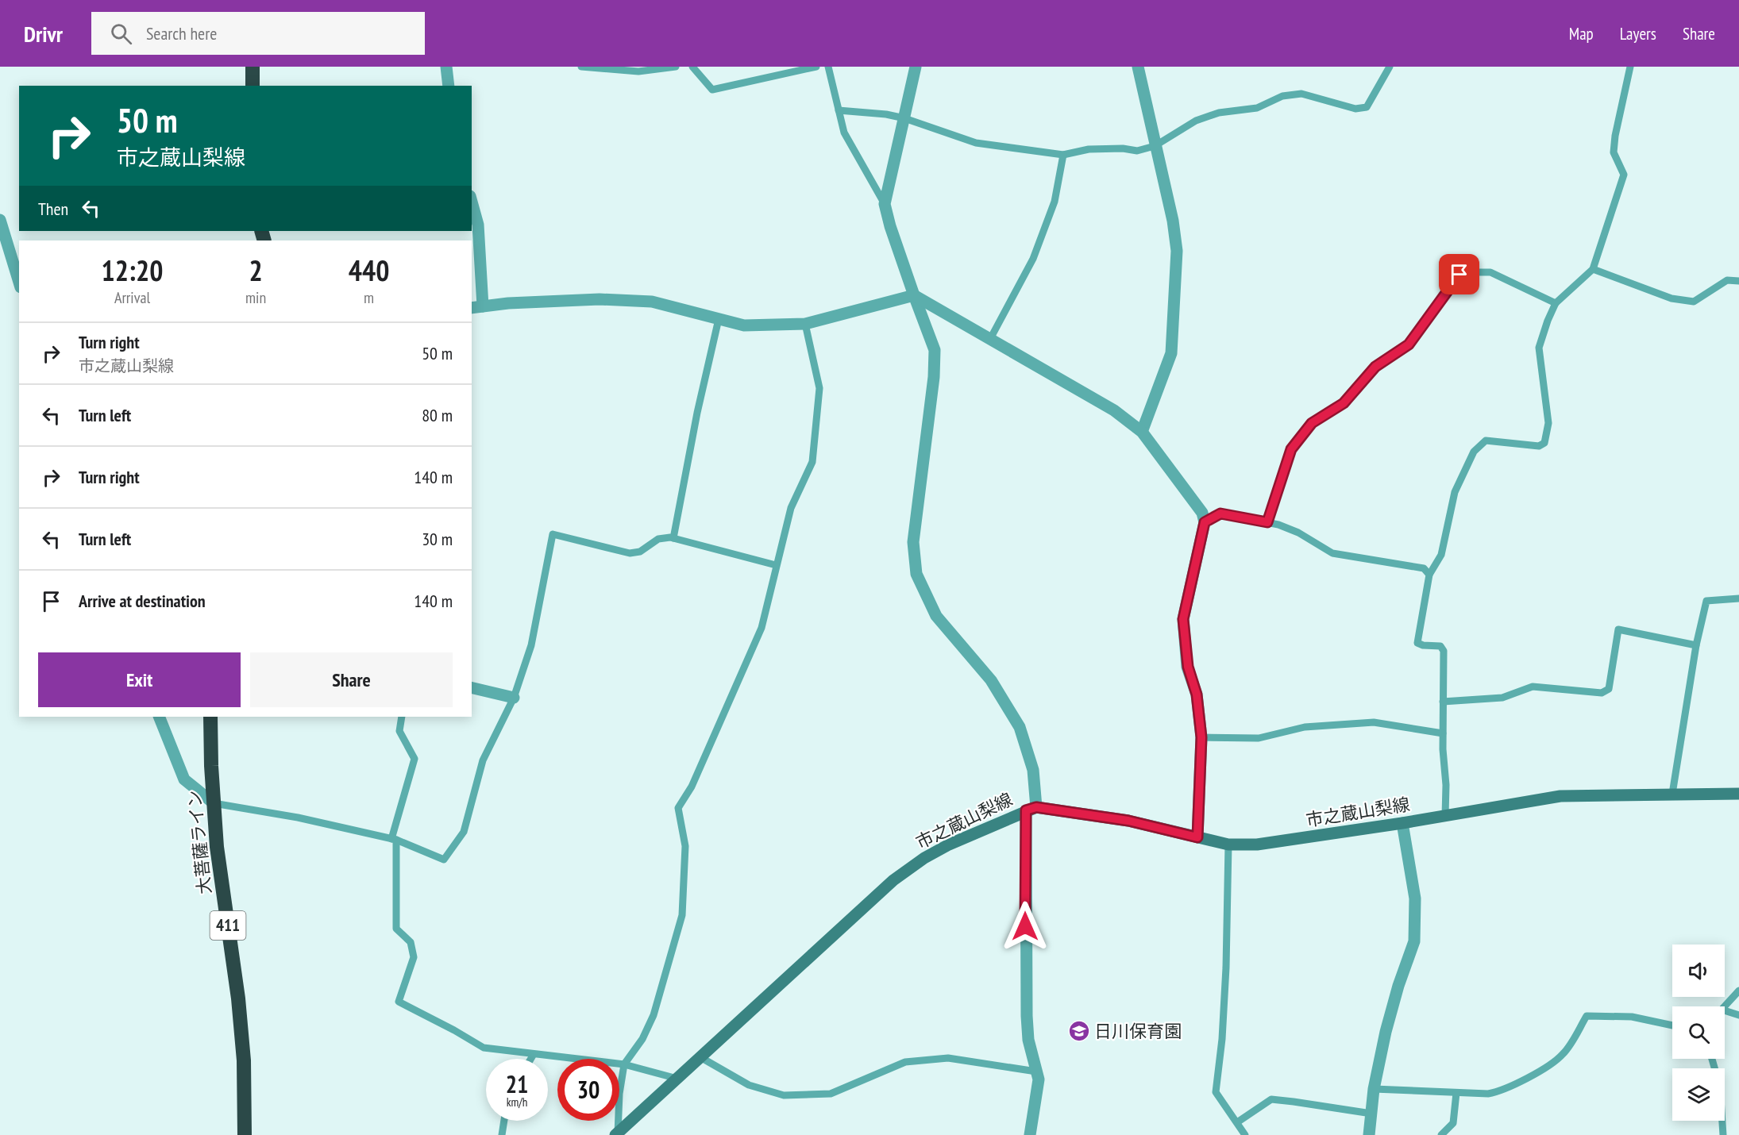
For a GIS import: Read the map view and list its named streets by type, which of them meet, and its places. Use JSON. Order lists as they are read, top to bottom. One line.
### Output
{"streets":{"highway":["大菩薩ライン","411"],"main road":["市之蔵山梨線"]},"places":{"school or university":["日川保育園"]},"page":{"header":"Drivr","search":"Search here","nav":["Map","Layers","Share"],"turn":["50 m","市之蔵山梨線"],"then":"Then","eta":["12:20","Arrival","2","min","440","m"],"list":[{"name":"Turn right","note":"市之蔵山梨線","value":"50 m"},{"name":"Turn left","value":"80 m"},{"name":"Turn right","value":"140 m"},{"name":"Turn left","value":"30 m"},{"name":"Arrive at destination","value":"140 m"}],"buttons":["Exit","Share"],"speed":"21 km/h","limit":"30"}}
